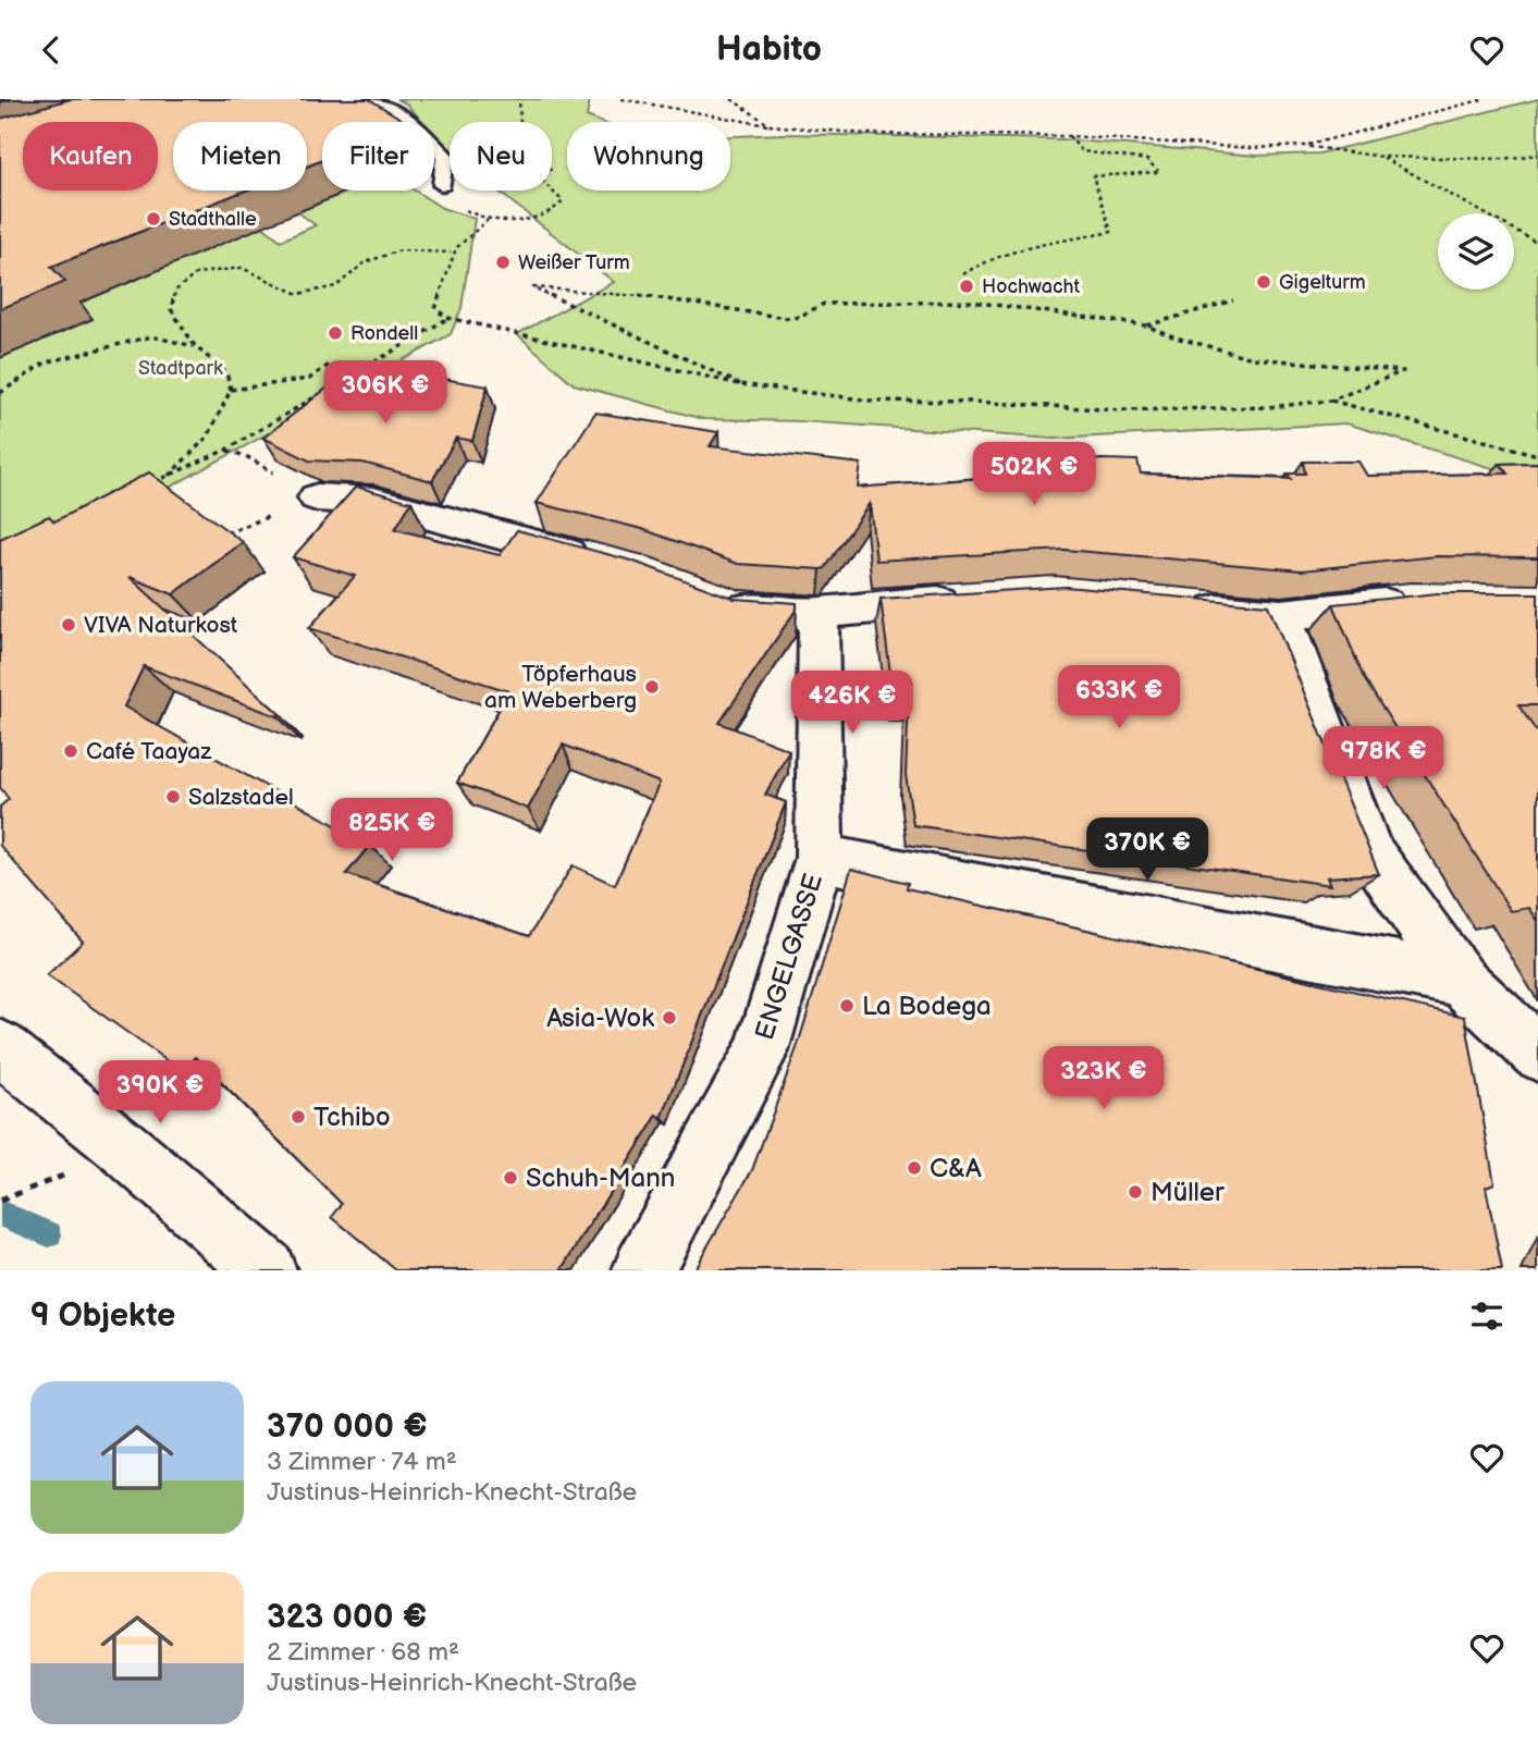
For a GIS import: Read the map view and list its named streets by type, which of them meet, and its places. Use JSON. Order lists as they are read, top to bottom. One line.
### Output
{"streets":{"street":["ENGELGASSE"]},"parks":["Stadtpark"],"places":["Stadthalle","Weißer Turm","Gigelturm","Hochwacht","Rondell","VIVA Naturkost","Töpferhaus am Weberberg","Café Taayaz","Salzstadel","La Bodega","Asia-Wok","Tchibo","C&A","Schuh-Mann","Müller"],"page":{"header":"Habito","chip":["Kaufen","Mieten","Filter","Neu","Wohnung"],"price":["306K €","502K €","633K €","426K €","978K €","825K €","370K €","323K €","390K €"],"heading":"9 Objekte","list":[{"name":"370 000 €","note":"3 Zimmer · 74 m² · Justinus-Heinrich-Knecht-Straße"},{"name":"323 000 €","note":"2 Zimmer · 68 m² · Justinus-Heinrich-Knecht-Straße"}]}}
